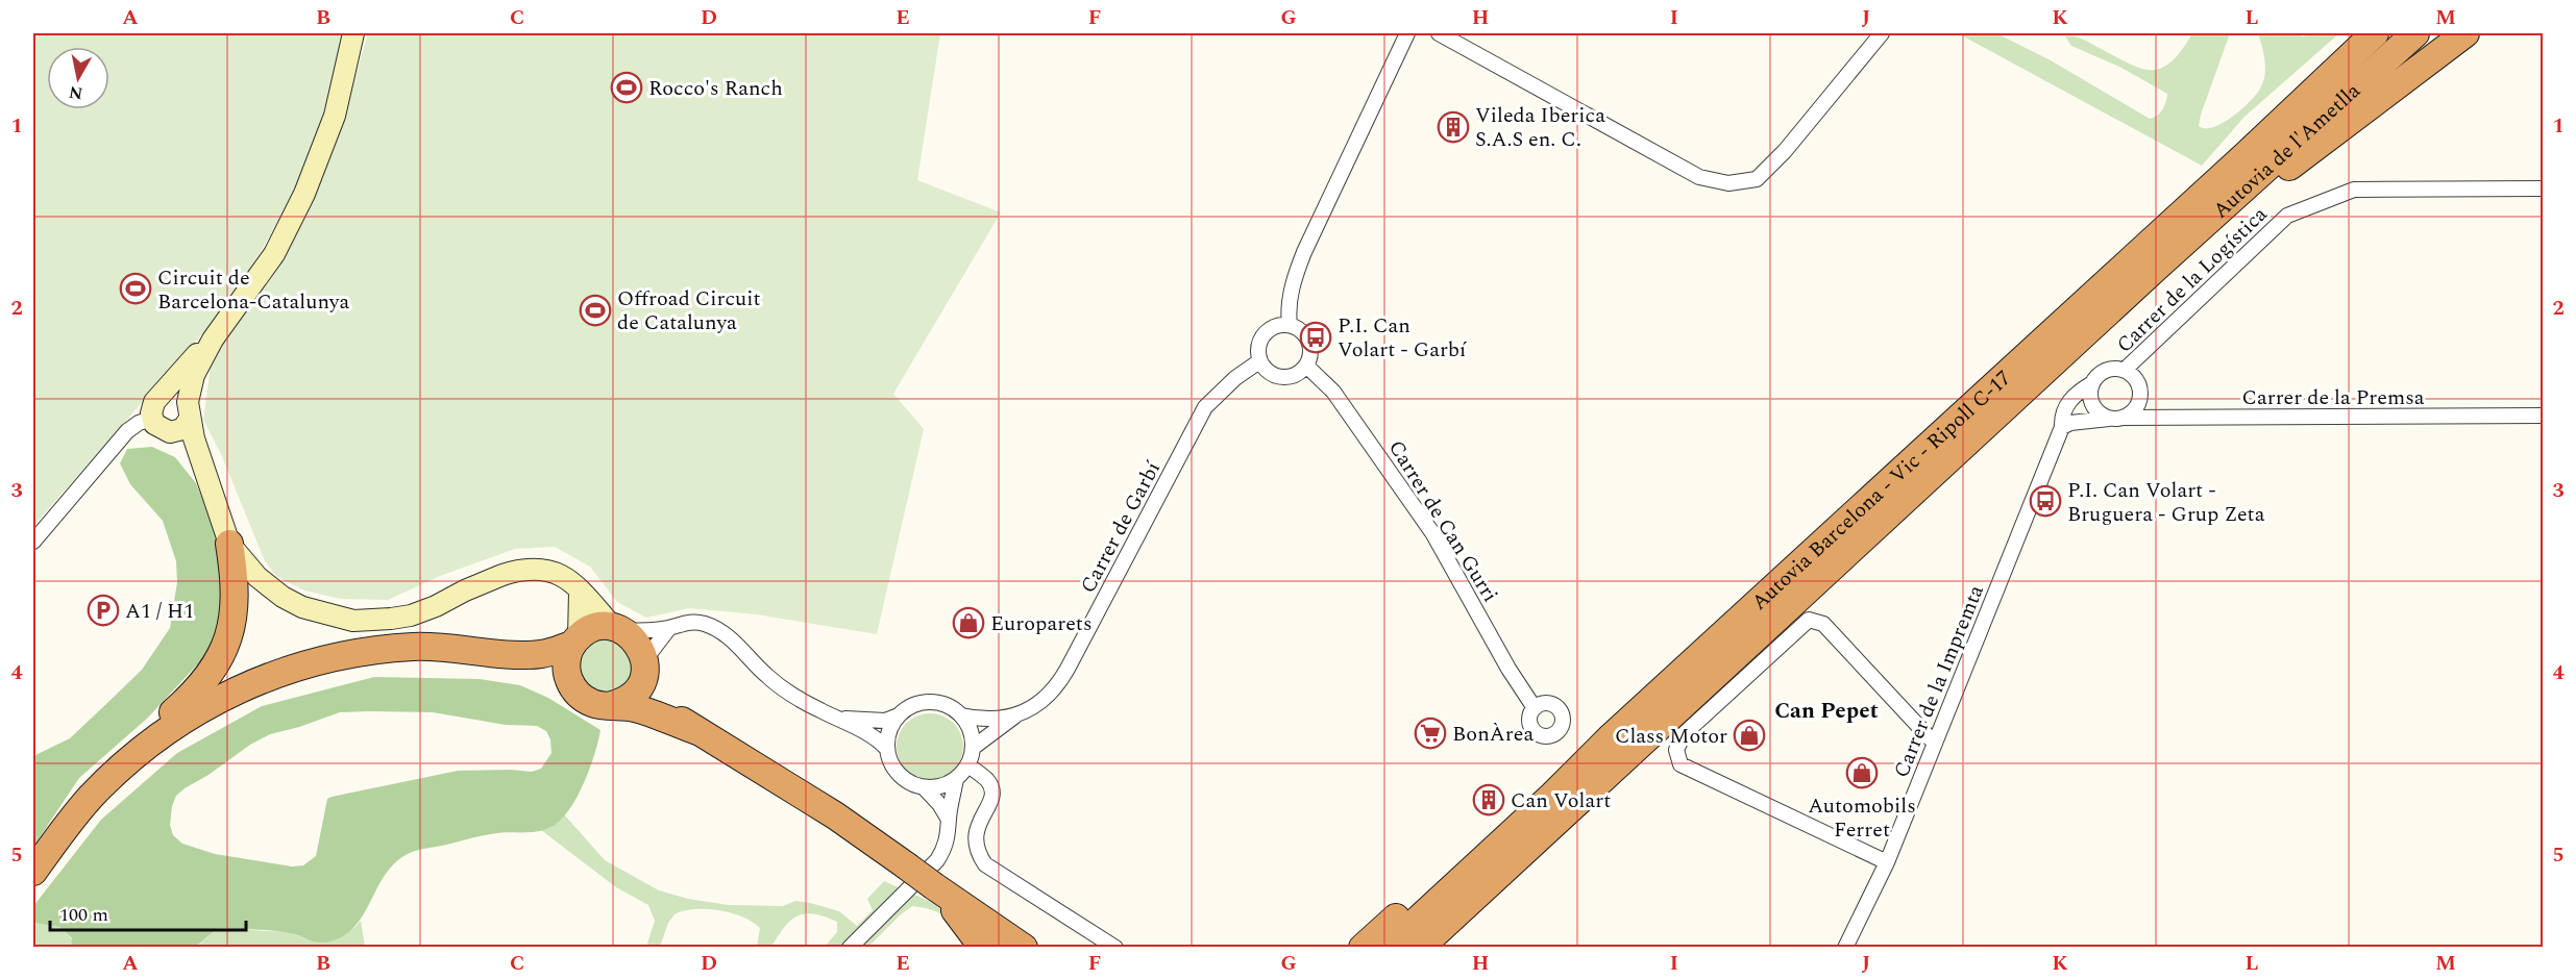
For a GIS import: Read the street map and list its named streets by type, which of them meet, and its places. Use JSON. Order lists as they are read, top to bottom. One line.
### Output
{"streets":{"highway":["Autovia de l'Ametlla","Autovia Barcelona - Vic - Ripoll C-17"],"street":["Carrer de la Logística","Carrer de la Premsa","Carrer de Can Gurri","Carrer de Garbí","Carrer de la Impremta"]},"crossings":[["Autovia de l'Ametlla","Autovia Barcelona - Vic - Ripoll C-17"],["Carrer de la Logística","Carrer de la Premsa"],["Carrer de la Logística","Carrer de la Impremta"],["Carrer de la Premsa","Carrer de la Impremta"],["Carrer de Can Gurri","Carrer de Garbí"]],"districts":["Can Pepet"],"places":{"sports":["Rocco's Ranch","Circuit de Barcelona-Catalunya","Offroad Circuit de Catalunya"],"building":["Vileda Iberica S.A.S en. C.","Can Volart"],"bus stop":["P.I. Can Volart - Garbí","P.I. Can Volart - Bruguera - Grup Zeta"],"parking":["A1 / H1"],"shop":["Europarets","Class Motor","Automobils Ferret"],"supermarket":["BonÀrea"]},"scale_bar":"100 m","north":"bottom","grid":{"columns":["A","B","C","D","E","F","G","H","I","J","K","L","M"],"rows":["1","2","3","4","5"]}}
